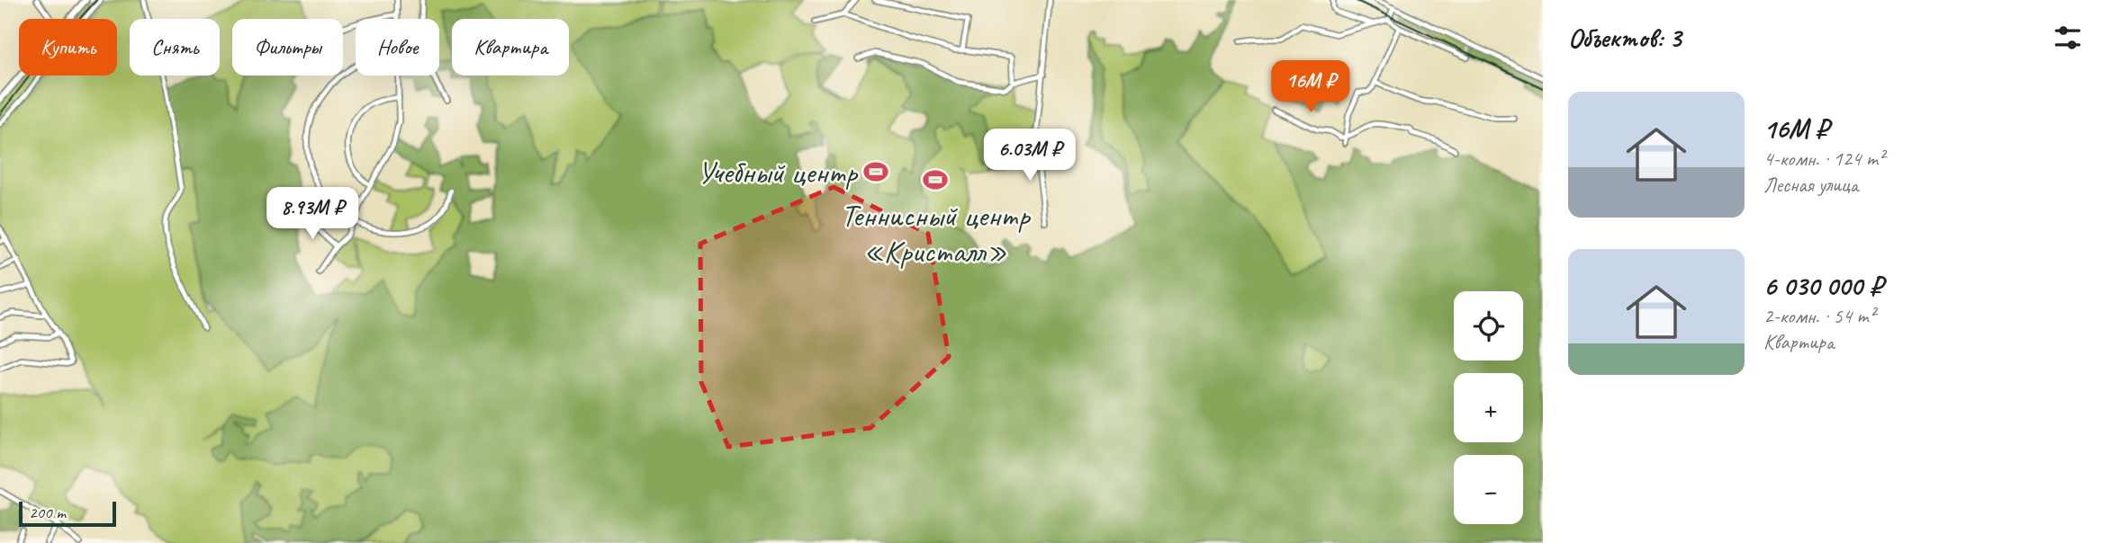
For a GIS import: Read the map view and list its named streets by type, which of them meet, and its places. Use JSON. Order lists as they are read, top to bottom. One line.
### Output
{"places":{"sports":["Учебный центр","Теннисный центр «Кристалл»"]},"scale_bar":"200 m","page":{"heading":"Объектов: 3","chip":["Купить","Снять","Фильтры","Новое","Квартира"],"price":["16M ₽","6.03M ₽","8.93M ₽"],"list":[{"name":"16M ₽","note":"4-комн. · 124 m² · Лесная улица"},{"name":"6 030 000 ₽","note":"2-комн. · 54 m² · Квартира"}],"map_buttons":["+","−"],"scale":"200 m"}}
